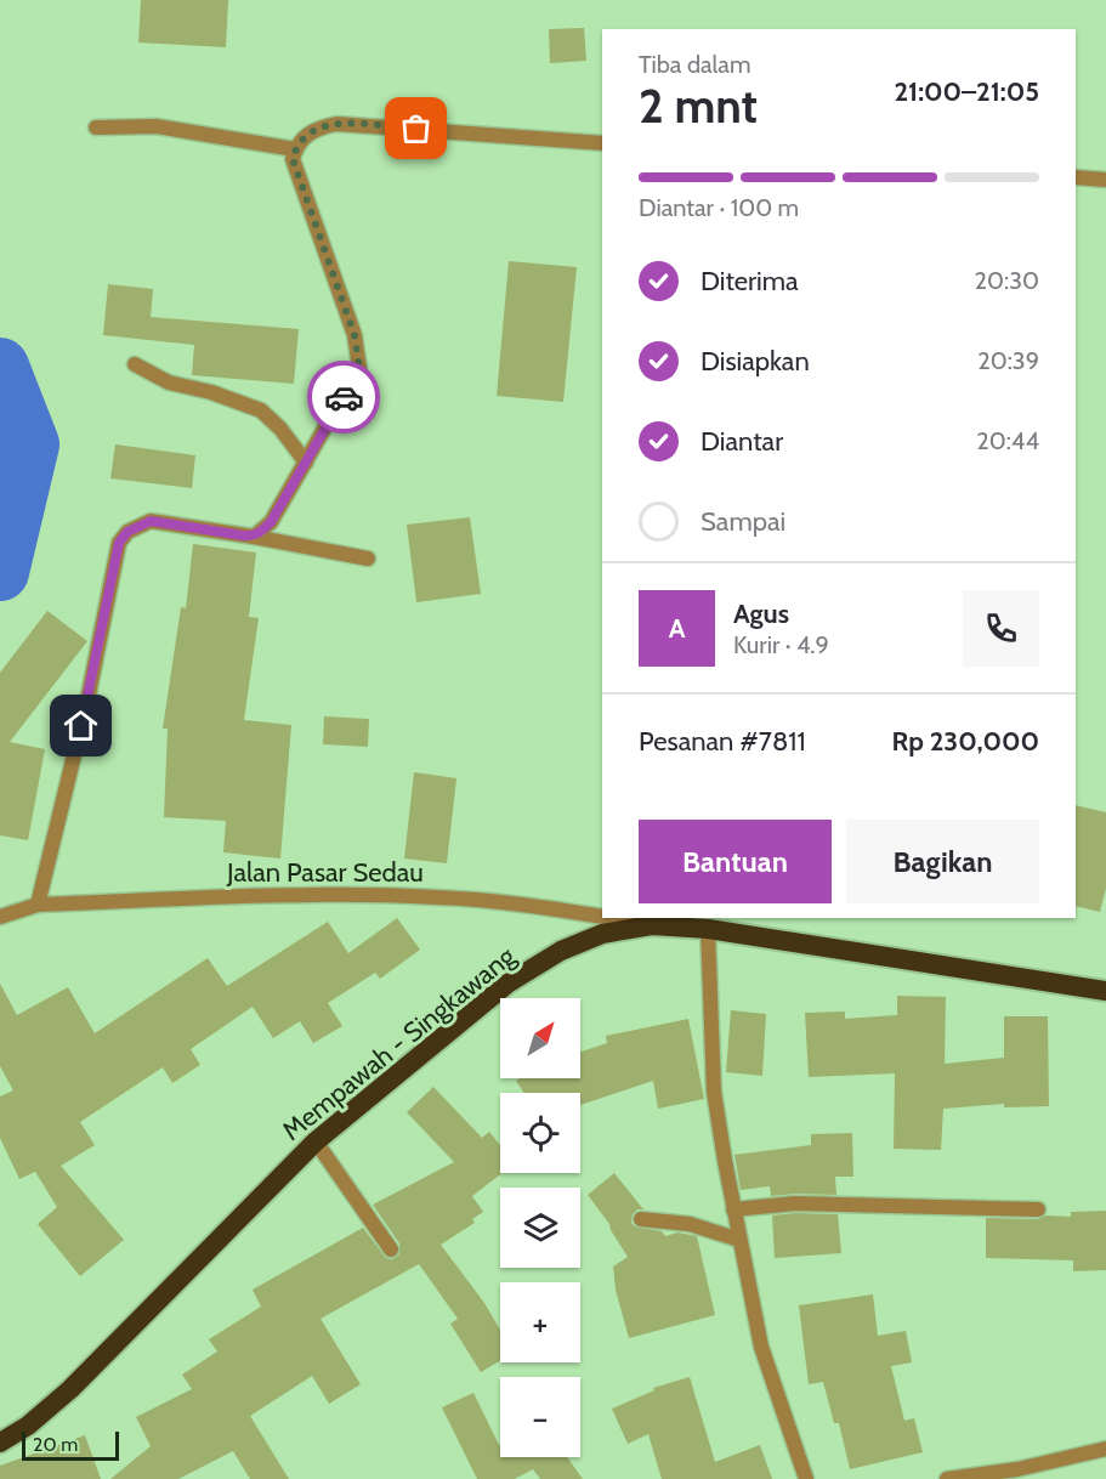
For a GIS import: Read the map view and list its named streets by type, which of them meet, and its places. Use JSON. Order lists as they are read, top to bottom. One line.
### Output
{"streets":{"highway":["Mempawah - Singkawang"],"street":["Jalan Pasar Sedau"]},"crossings":[["Jalan Pasar Sedau","Mempawah - Singkawang"]],"scale_bar":"20 m","north":"top right","page":{"heading":["2 mnt","Tiba dalam","21:00–21:05"],"panel":["Agus","Kurir · 4.9","Pesanan #7811","Rp 230,000"],"bar":"Diantar · 100 m","list":[["Diterima","20:30"],["Disiapkan","20:39"],["Diantar","20:44"],"Sampai"],"round":"A","buttons":["Bantuan","Bagikan"],"map_buttons":["+","−"],"scale":"20 m"}}
